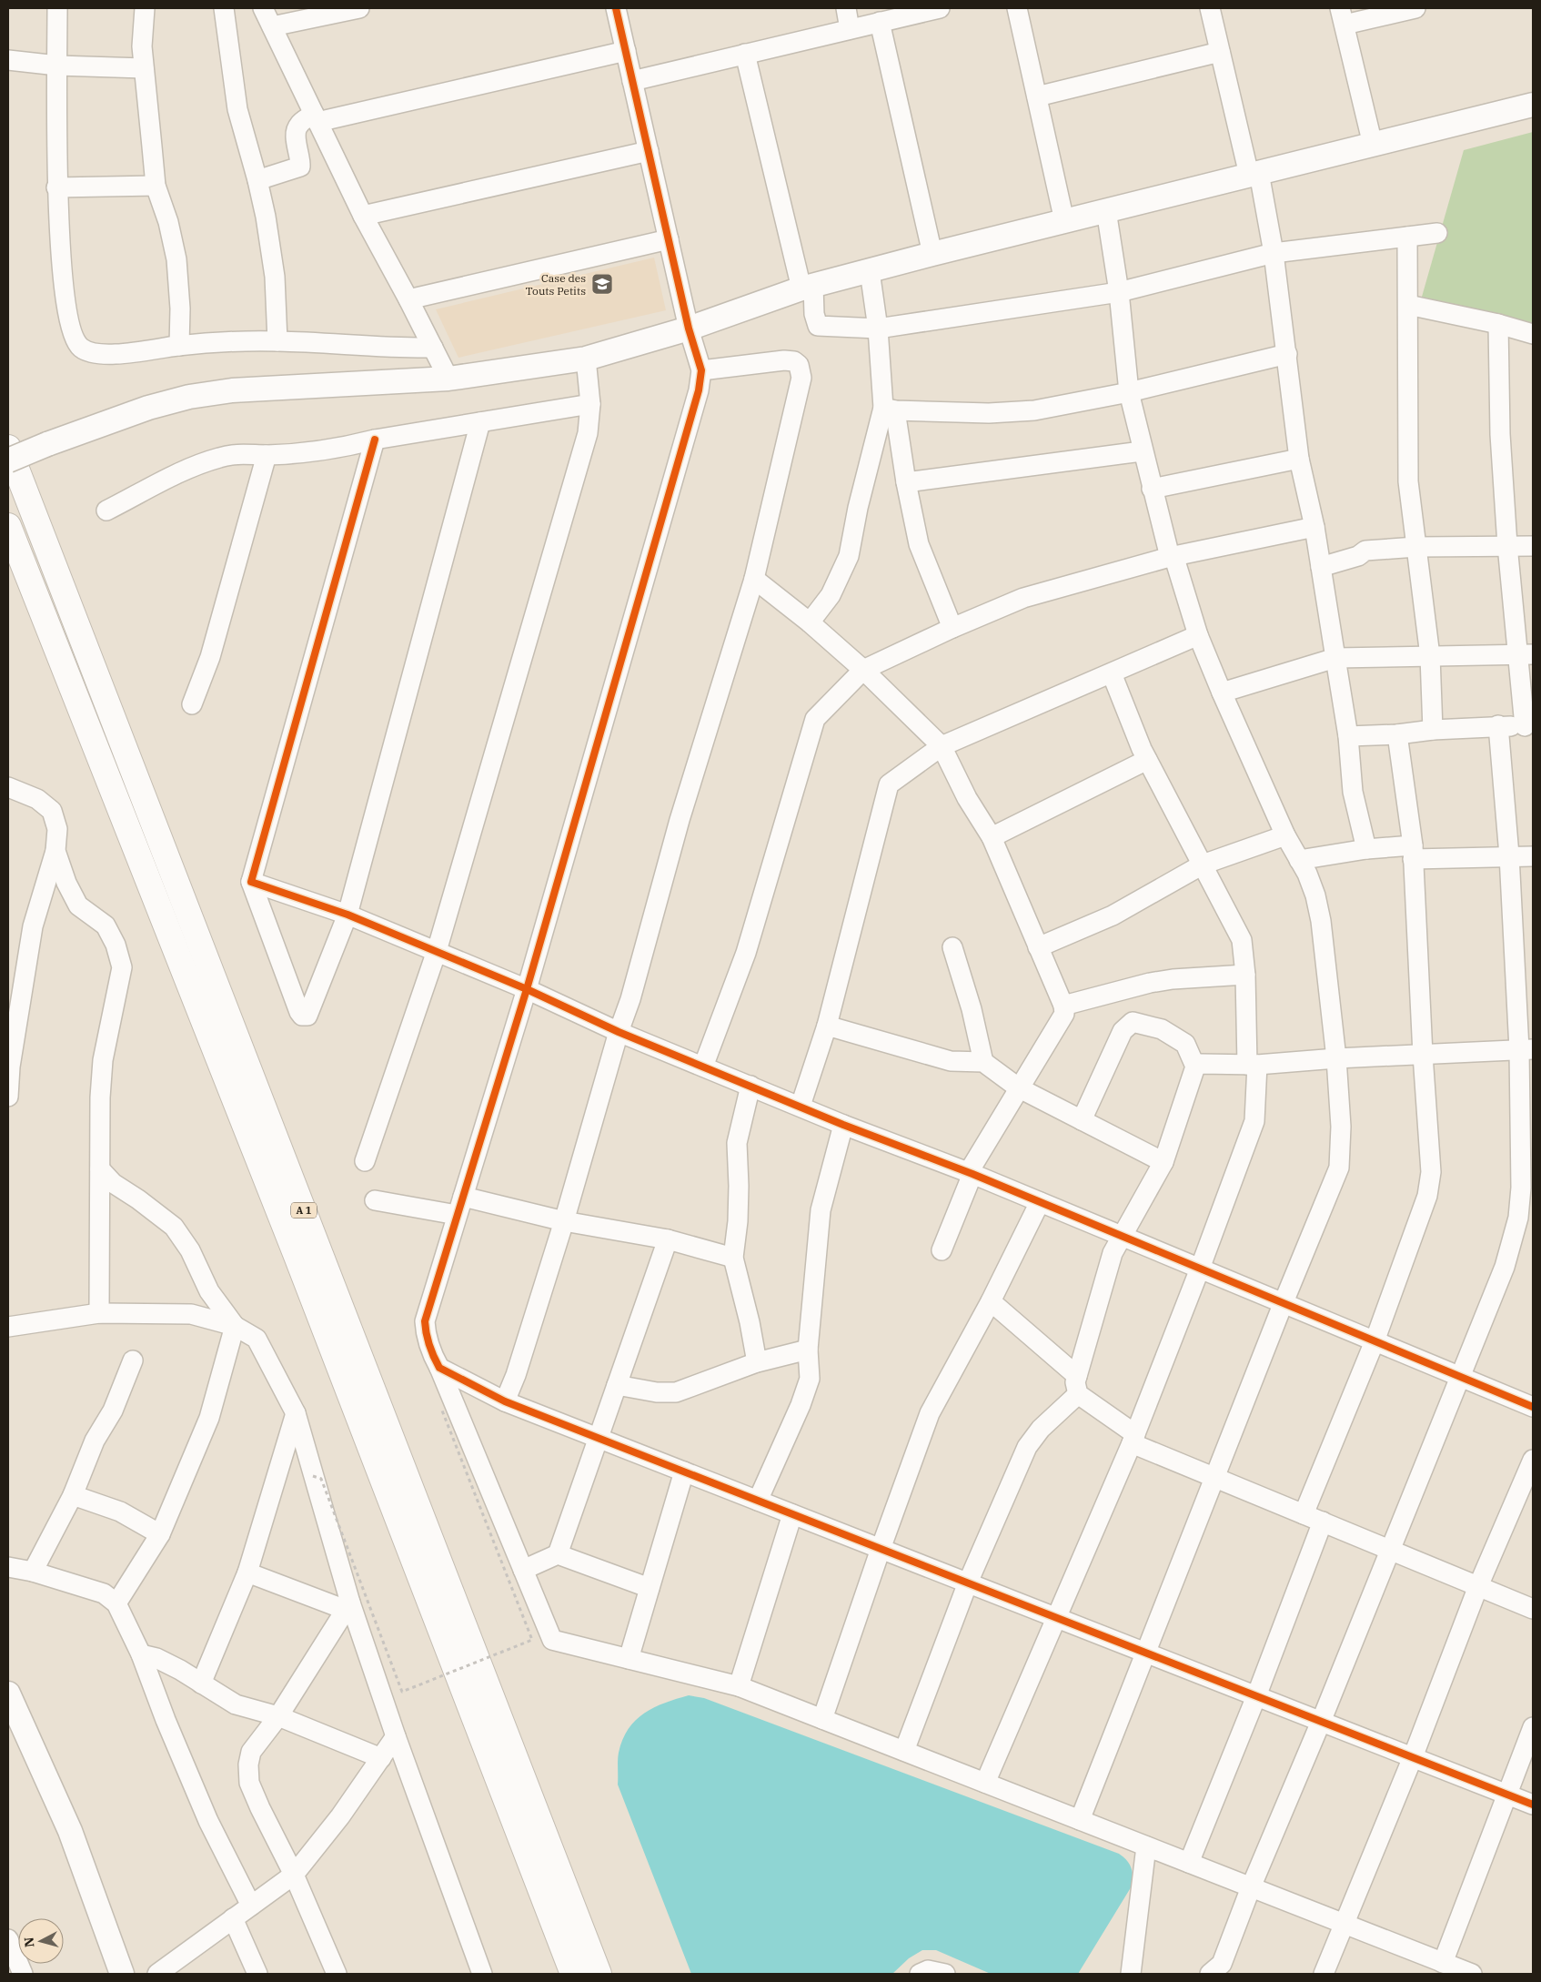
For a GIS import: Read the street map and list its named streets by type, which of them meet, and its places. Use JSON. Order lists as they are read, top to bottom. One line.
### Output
{"streets":{"highway":["A 1"]},"places":{"school or university":["Case des Touts Petits"]},"north":"left"}
